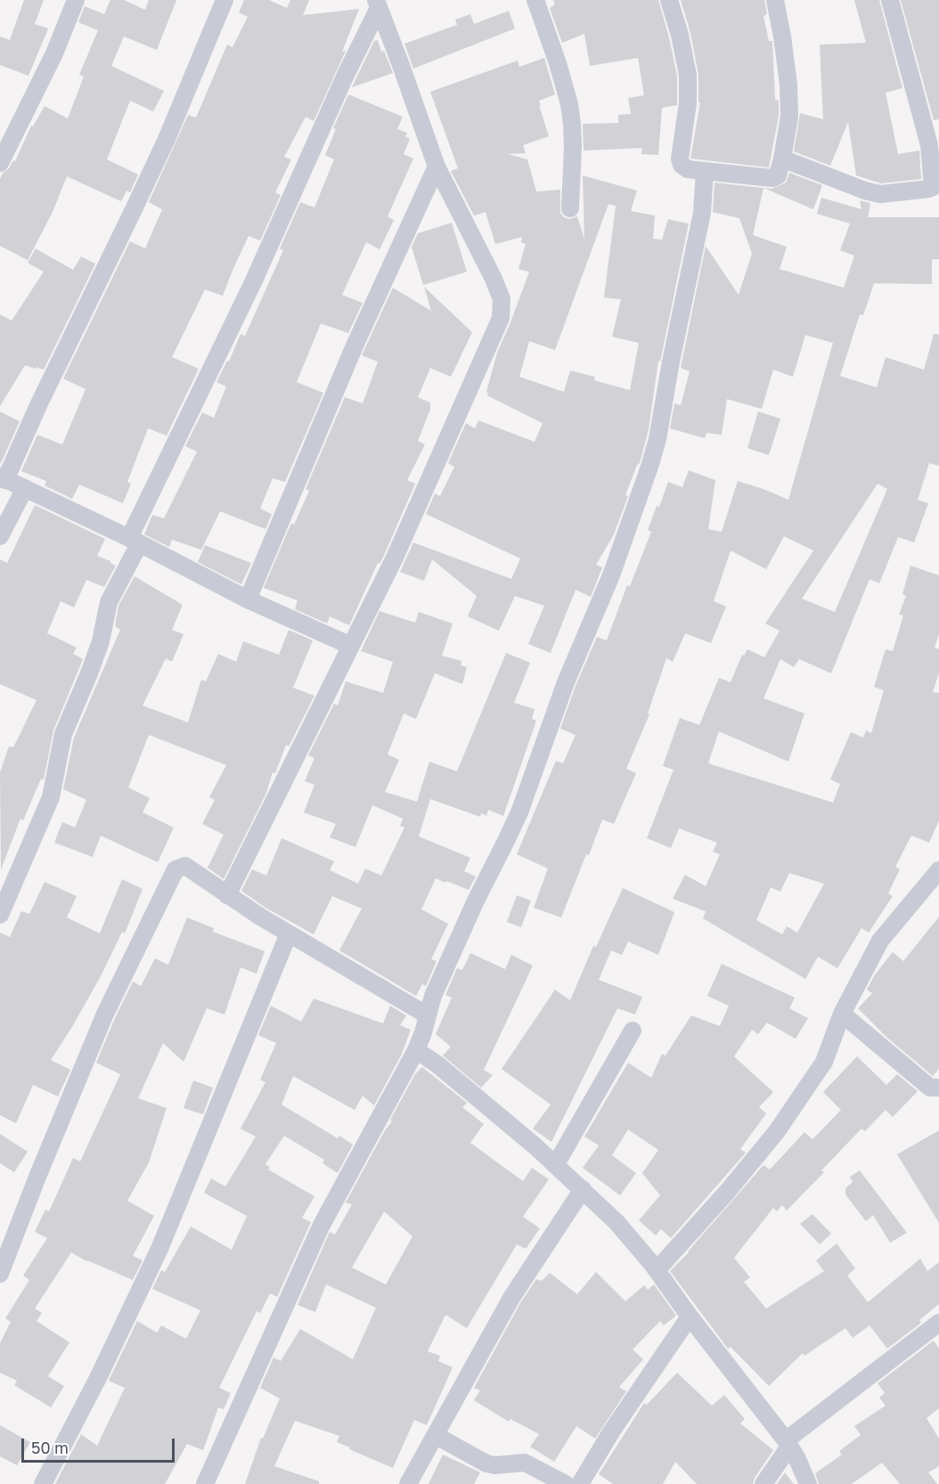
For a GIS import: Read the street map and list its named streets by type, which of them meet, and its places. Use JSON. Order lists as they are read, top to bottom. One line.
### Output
{"scale_bar":"50 m"}
